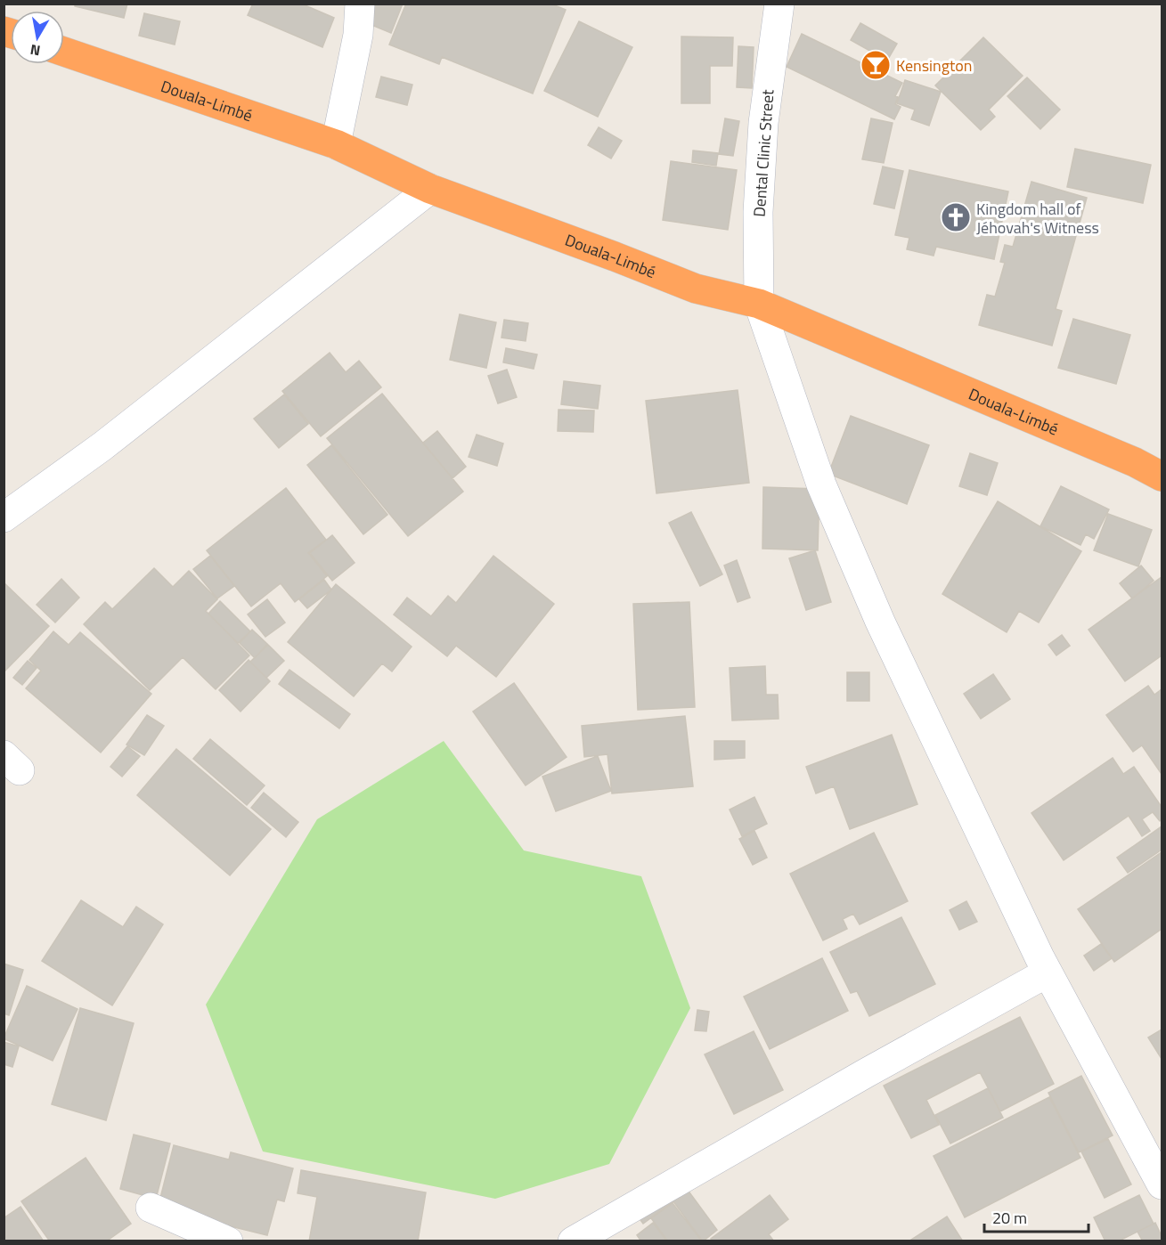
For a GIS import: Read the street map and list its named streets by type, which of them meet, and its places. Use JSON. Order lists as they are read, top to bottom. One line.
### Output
{"streets":{"highway":["Douala-Limbé"],"street":["Dental Clinic Street"]},"crossings":[["Douala-Limbé","Dental Clinic Street"]],"places":{"bar":["Kensington"],"church":["Kingdom hall of Jéhovah's Witness"]},"scale_bar":"20 m","north":"bottom"}
